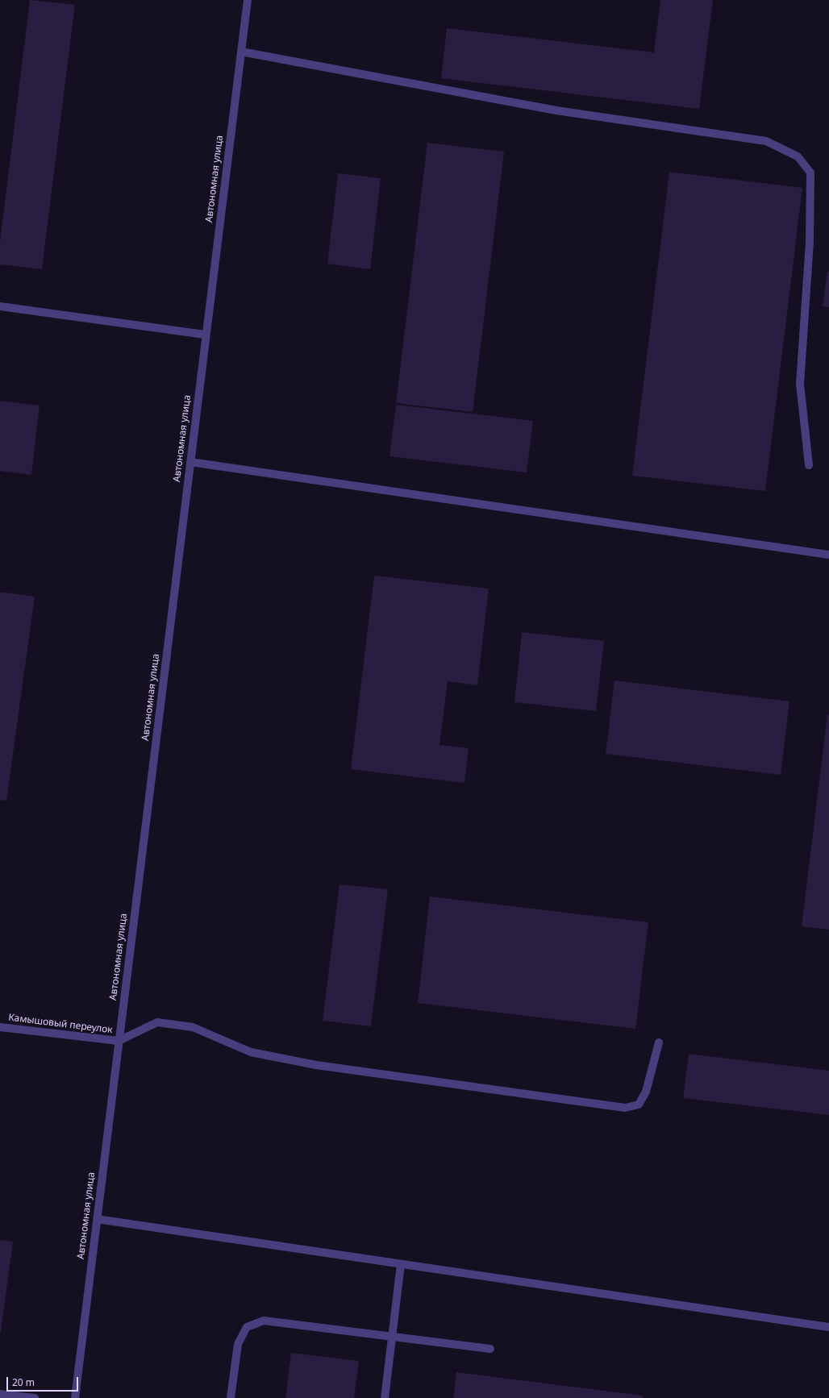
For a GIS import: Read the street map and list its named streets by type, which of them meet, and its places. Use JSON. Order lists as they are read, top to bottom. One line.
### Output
{"streets":{"street":["Автономная улица","Камышовый переулок"]},"crossings":[["Автономная улица","Камышовый переулок"]],"scale_bar":"20 m"}
